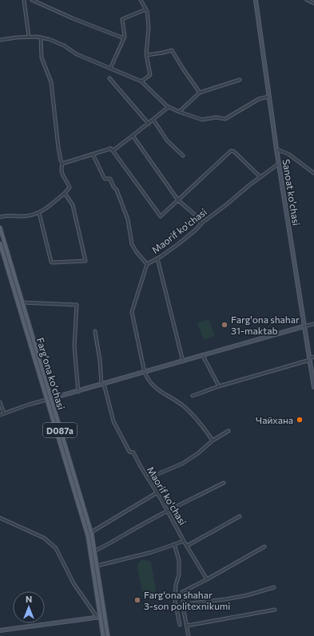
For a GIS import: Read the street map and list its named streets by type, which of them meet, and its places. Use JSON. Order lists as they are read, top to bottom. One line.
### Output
{"streets":{"main road":["Sanoat ko'chasi","Fargʻona koʻchasi","D087a"],"street":["Maorif ko'chasi"]},"crossings":[["Sanoat ko'chasi","Maorif ko'chasi"]],"places":["Farg'ona shahar 31-maktab","Чайхана","Farg‘ona shahar 3-son politexnikumi"],"north":"top"}
